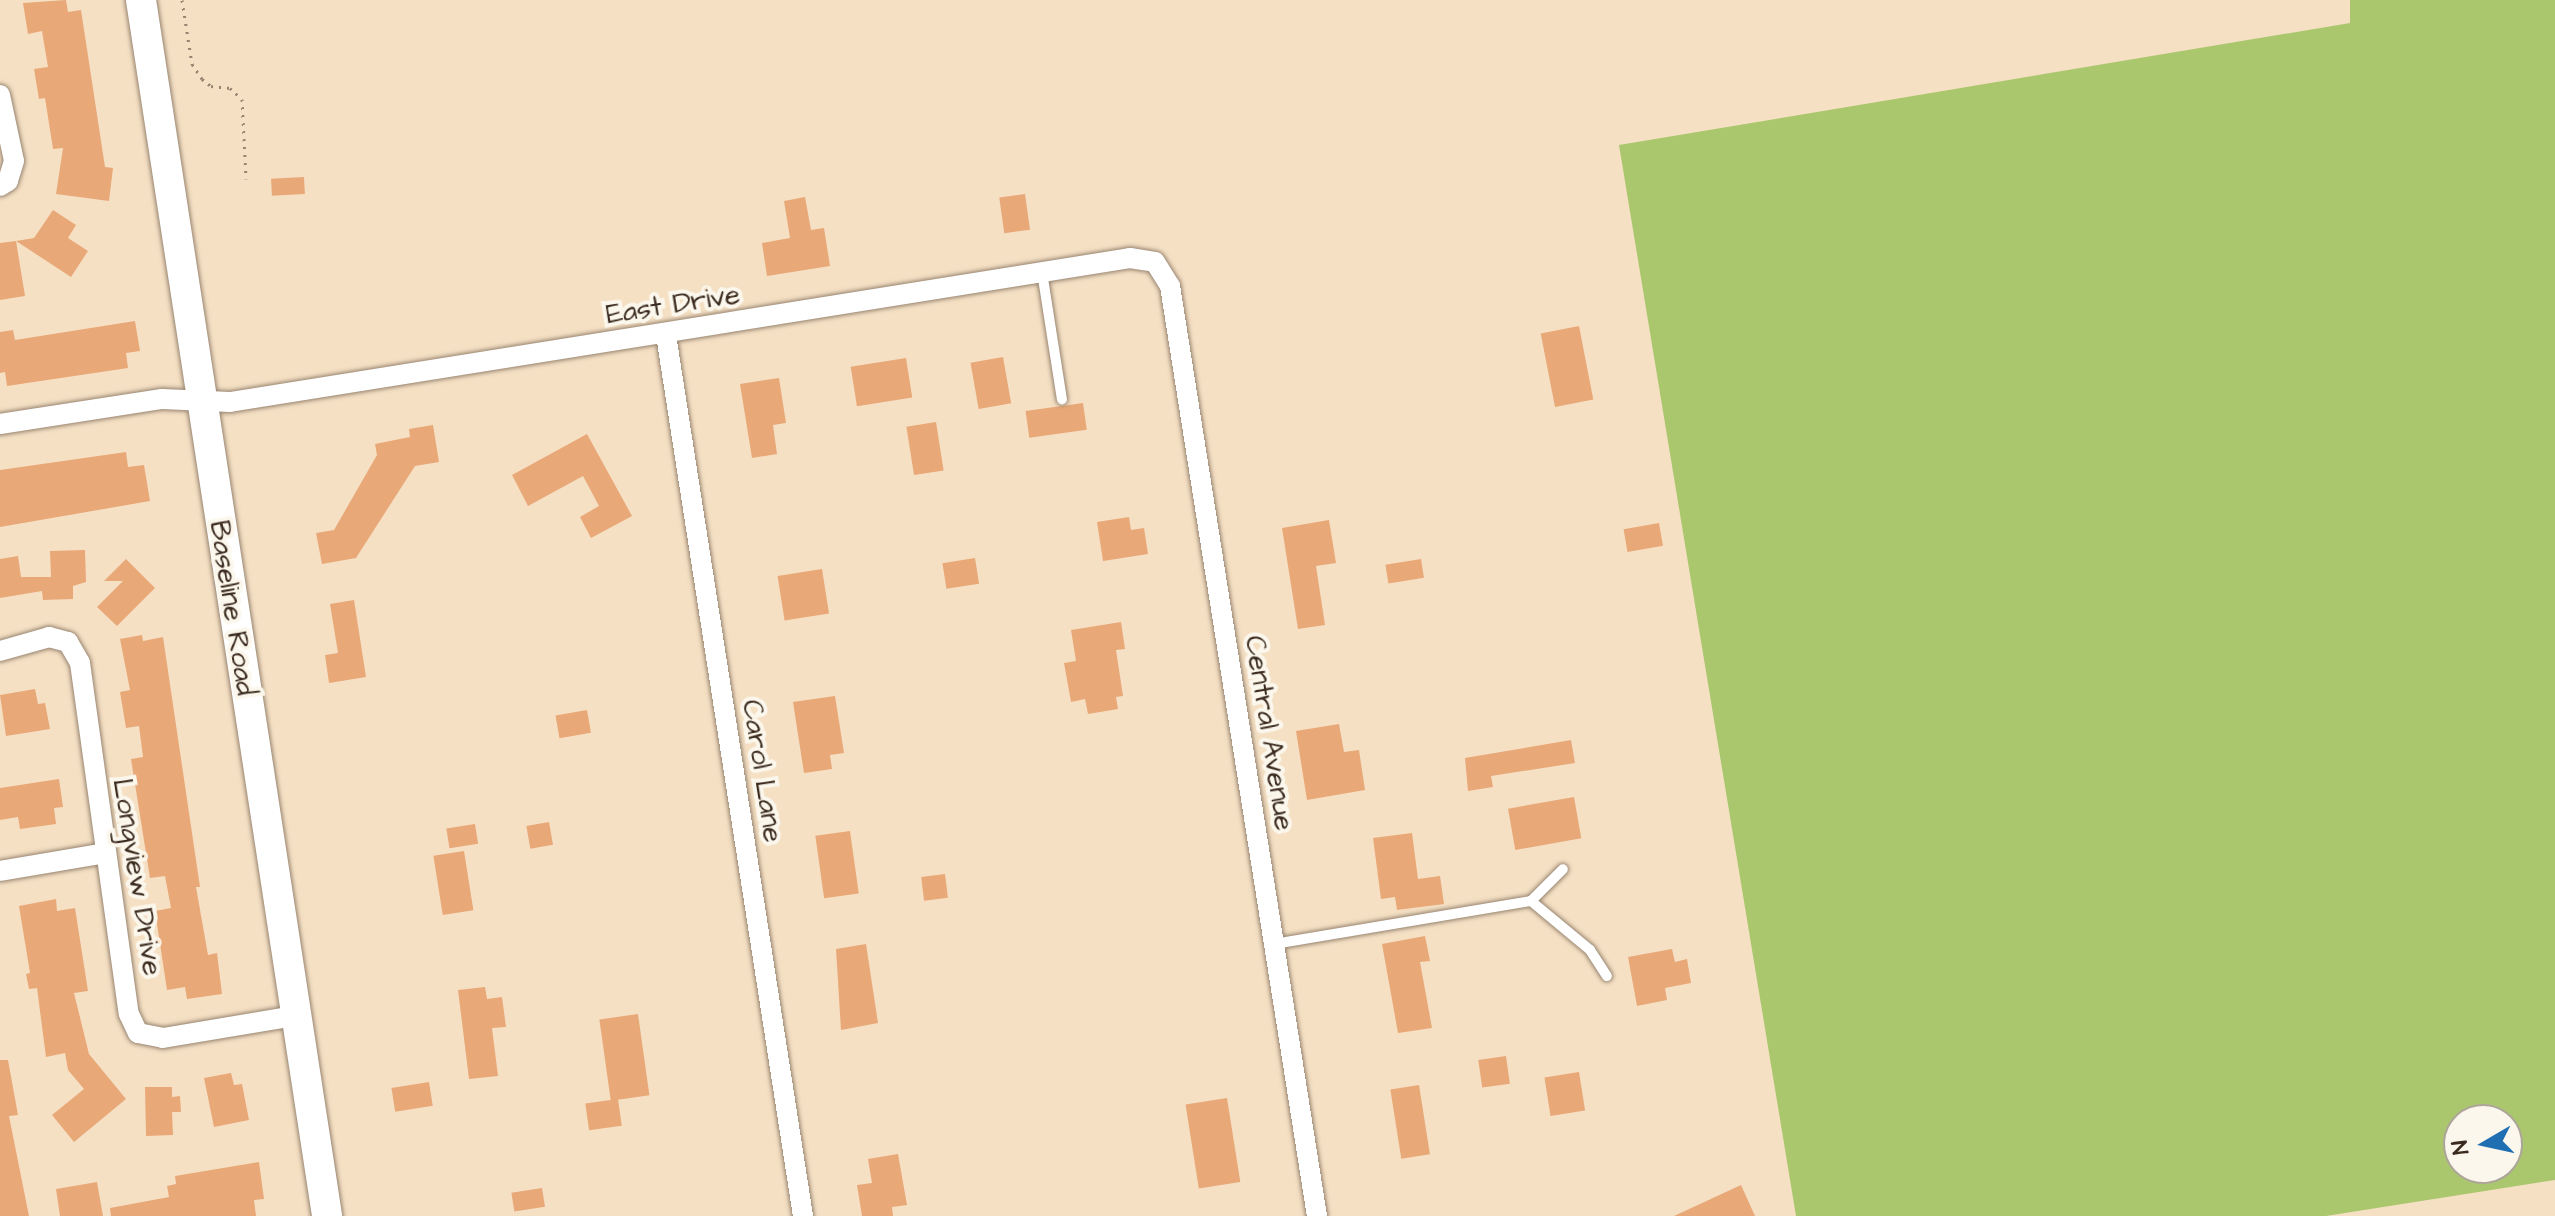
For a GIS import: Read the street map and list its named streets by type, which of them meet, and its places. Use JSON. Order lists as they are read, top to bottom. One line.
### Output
{"streets":{"main road":["Baseline Road"],"street":["East Drive","Central Avenue","Carol Lane","Longview Drive"]},"crossings":[["East Drive","Baseline Road"],["East Drive","Central Avenue"],["East Drive","Carol Lane"],["Baseline Road","Longview Drive"]],"north":"left"}
